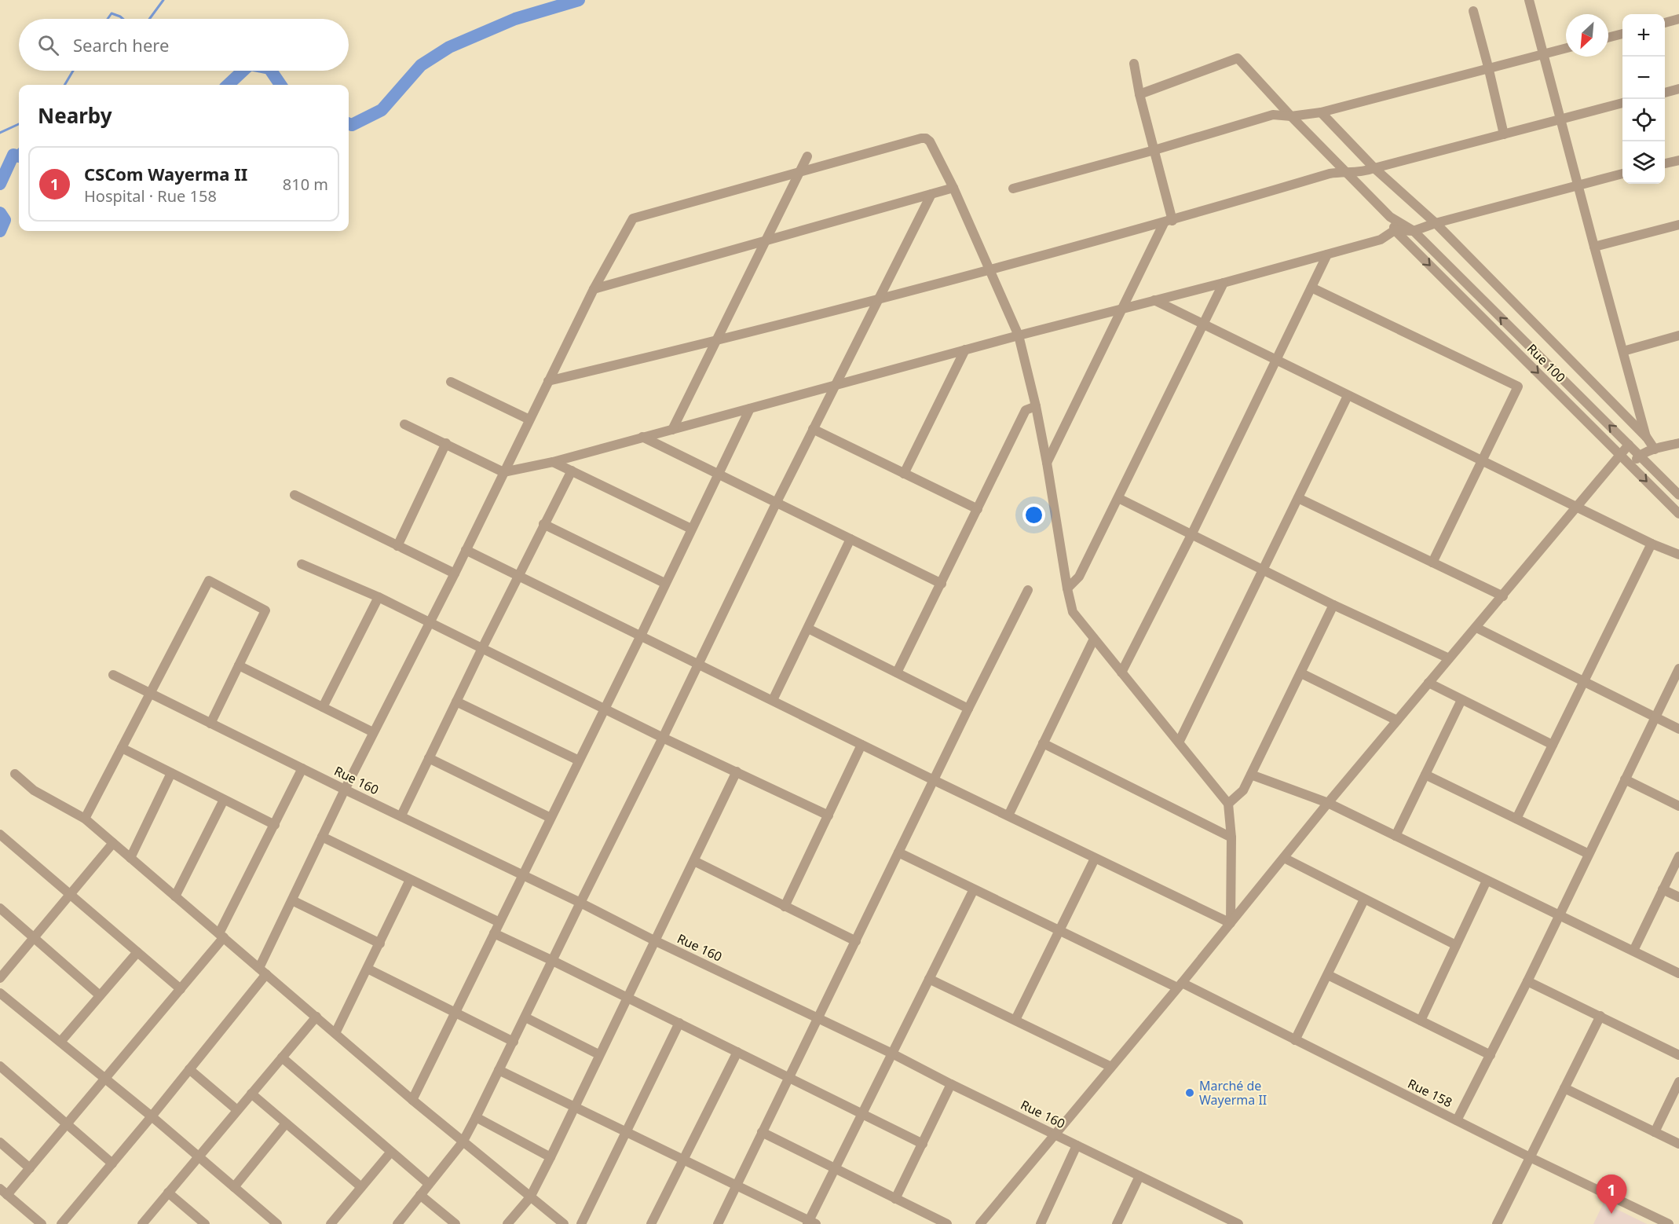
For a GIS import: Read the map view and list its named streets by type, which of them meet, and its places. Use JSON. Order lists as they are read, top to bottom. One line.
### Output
{"streets":{"street":["Rue 100","Rue 160","Rue 158"]},"places":["Marché de Wayerma II"],"north":"bottom left","page":{"map_buttons":["+","−"],"search":"Search here","heading":"Nearby","list":[{"mark":"1","name":"CSCom Wayerma II","note":"Hospital · Rue 158","value":"810 m"}],"pins":"1"}}
